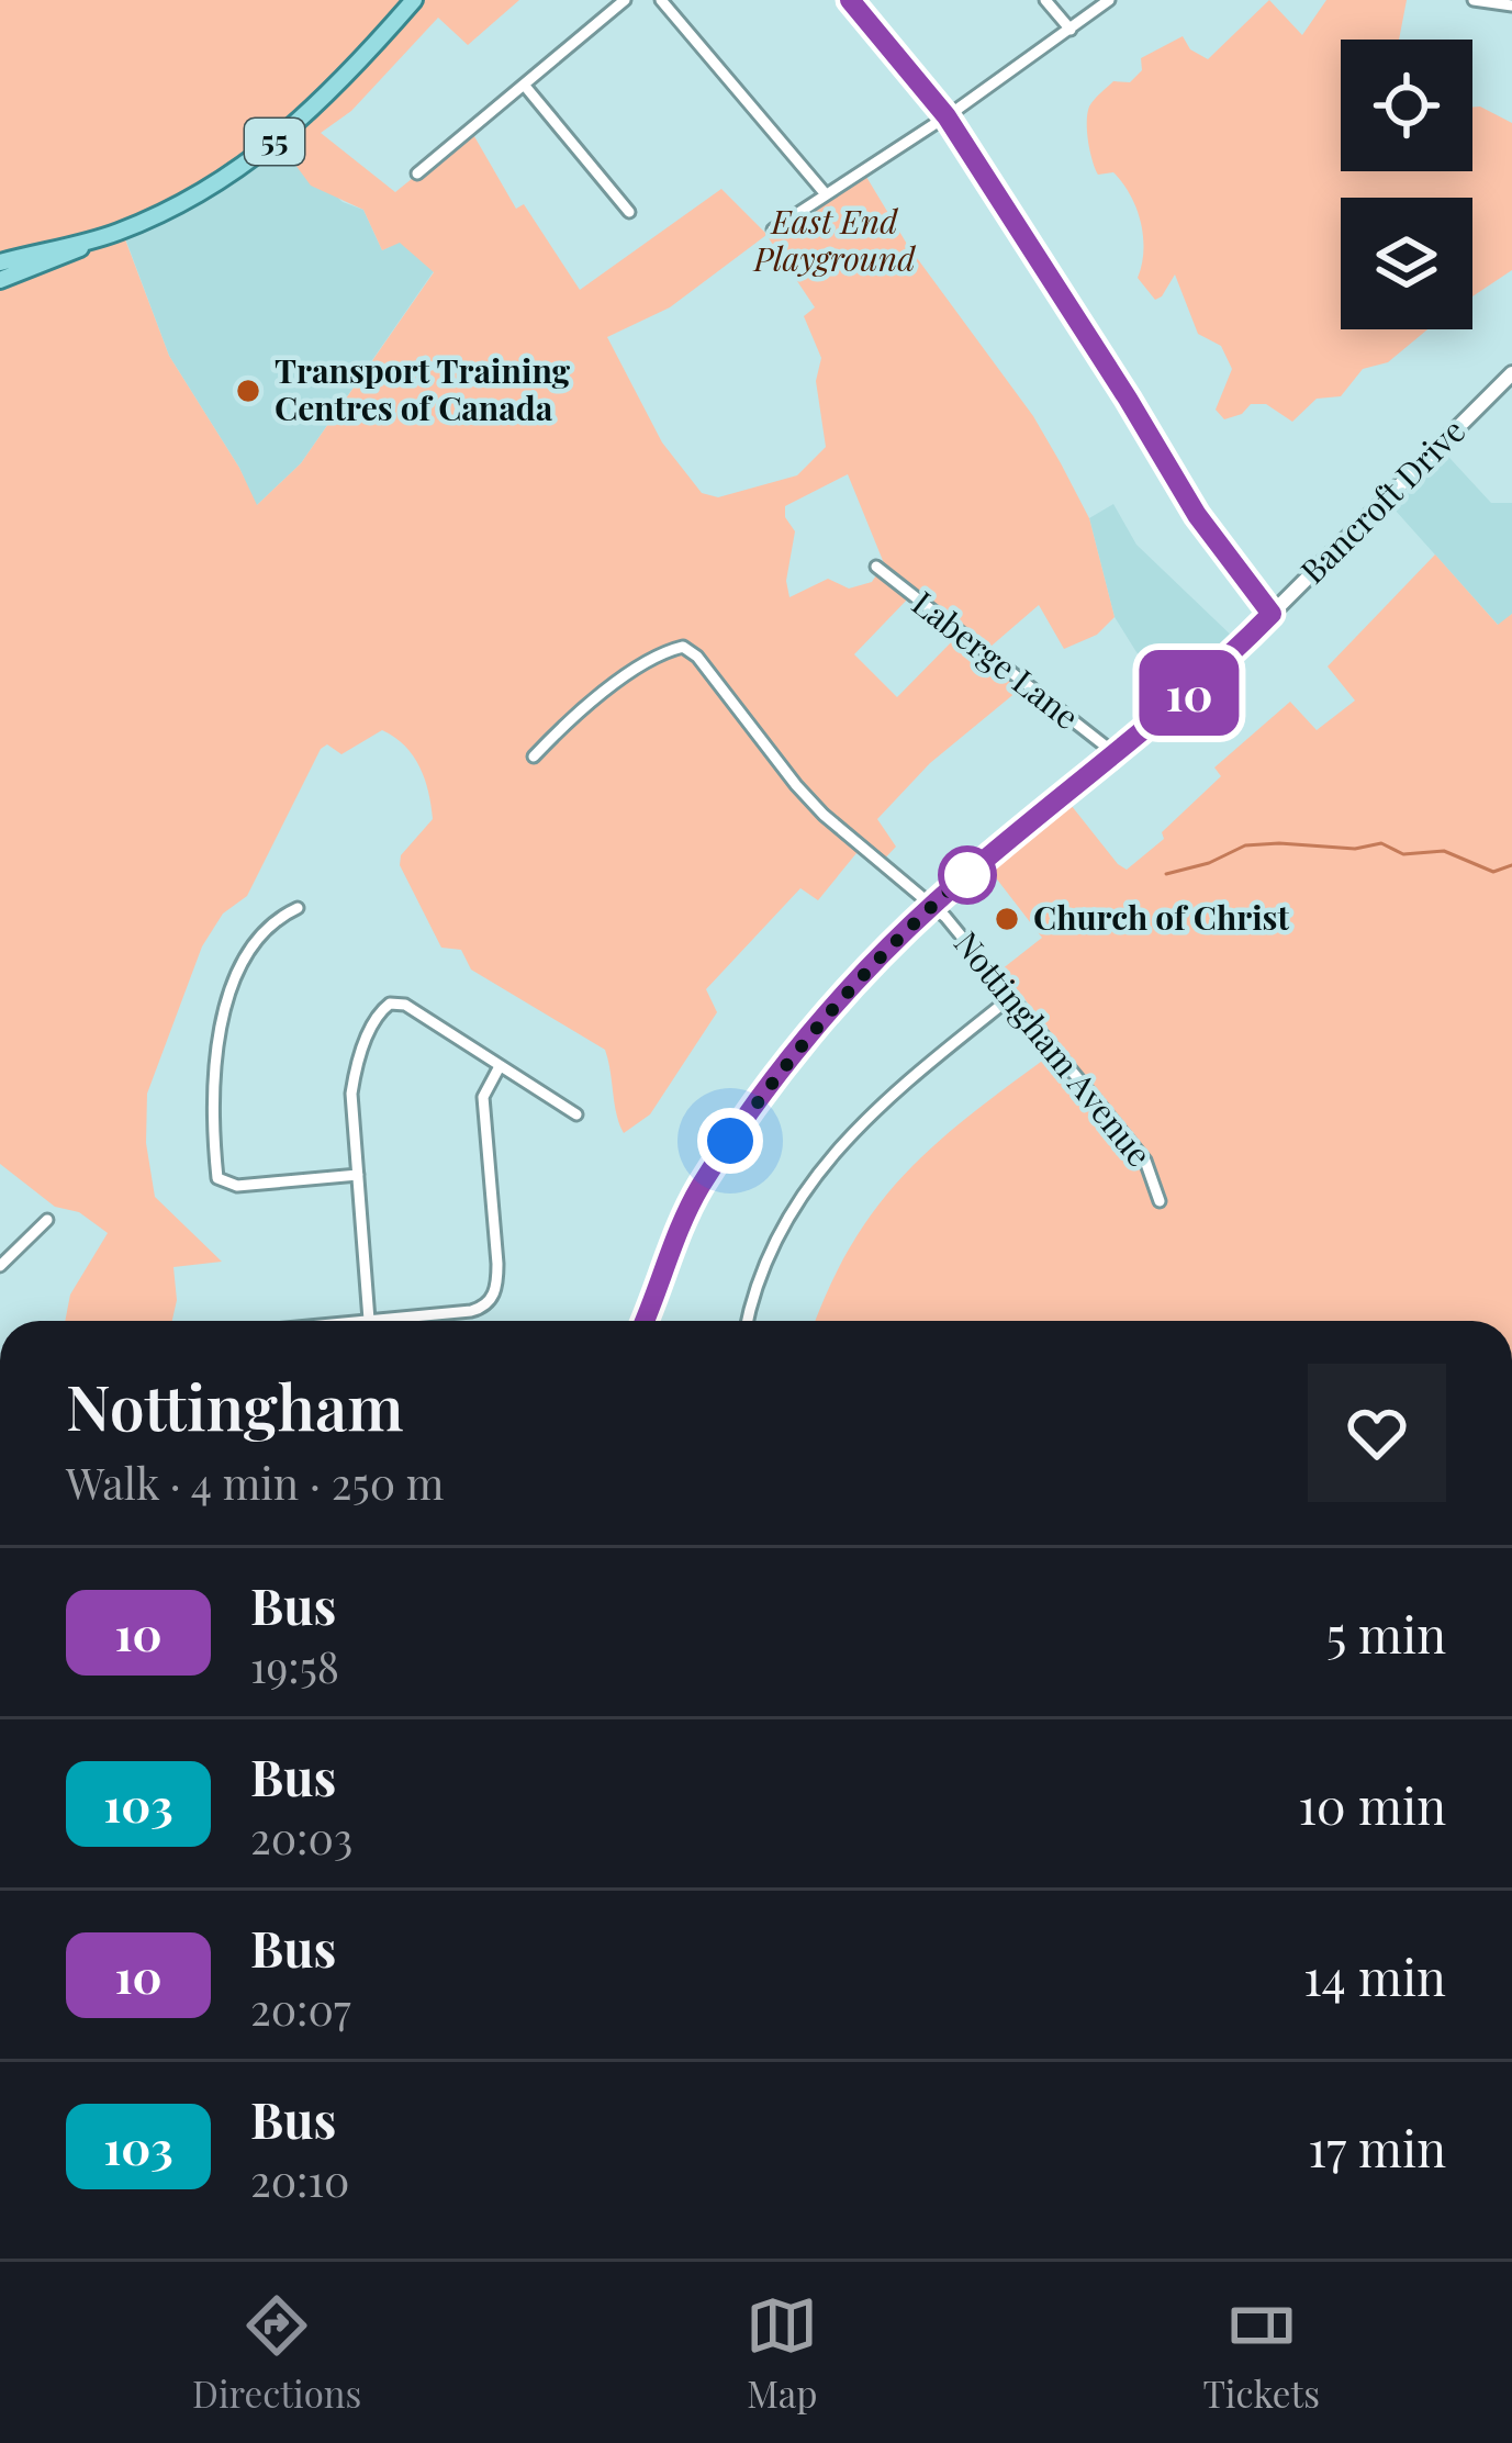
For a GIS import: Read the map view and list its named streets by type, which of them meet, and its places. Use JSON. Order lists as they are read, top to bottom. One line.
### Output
{"streets":{"main road":["55","Bancroft Drive"],"street":["Laberge Lane","Nottingham Avenue"]},"crossings":[["Bancroft Drive","Laberge Lane"],["Bancroft Drive","Nottingham Avenue"]],"parks":["East End Playground"],"places":["Transport Training Centres of Canada","Church of Christ"],"lines":["bus line 10"],"page":{"on_map":"10","heading":["Nottingham","Walk · 4 min · 250 m"],"list":[{"mark":"10","name":"Bus","note":"19:58","value":"5 min"},{"mark":"103","name":"Bus","note":"20:03","value":"10 min"},{"mark":"10","name":"Bus","note":"20:07","value":"14 min"},{"mark":"103","name":"Bus","note":"20:10","value":"17 min"}],"tabs":["Directions","Map","Tickets"]}}
